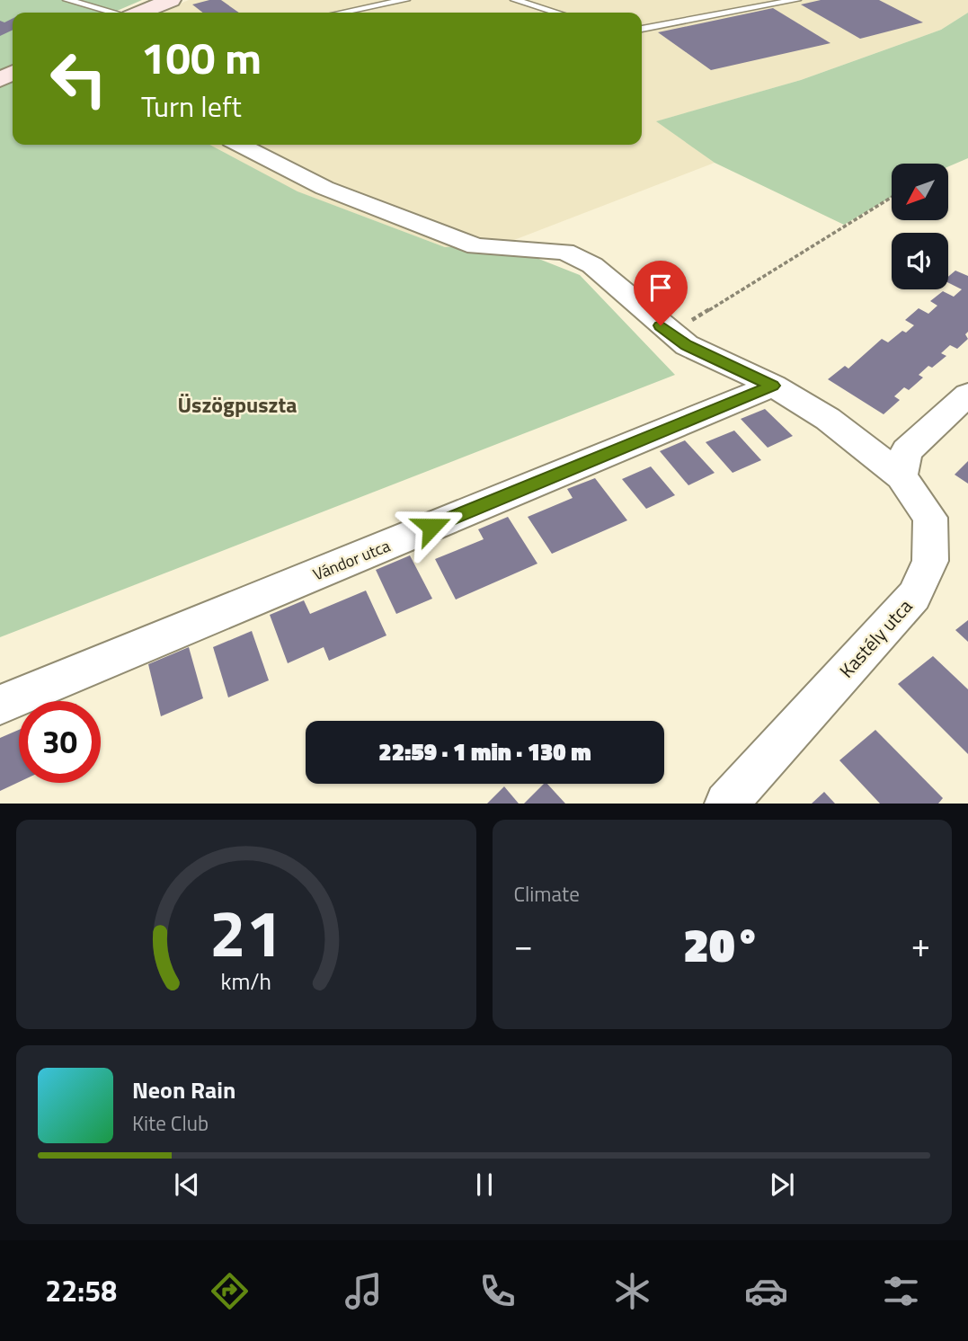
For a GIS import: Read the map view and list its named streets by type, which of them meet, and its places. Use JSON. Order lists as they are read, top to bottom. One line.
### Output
{"streets":{"street":["Vándor utca","Kastély utca"]},"crossings":[["Vándor utca","Kastély utca"]],"districts":["Üszögpuszta"],"north":"bottom left","page":{"turn":["100 m","Turn left"],"limit":"30","trip":"22:59 · 1 min · 130 m","tile":"Climate","heat":["−","20°","+"],"song":["Neon Rain","Kite Club"],"tabs":"22:58","gauge":["21","km/h"]}}
